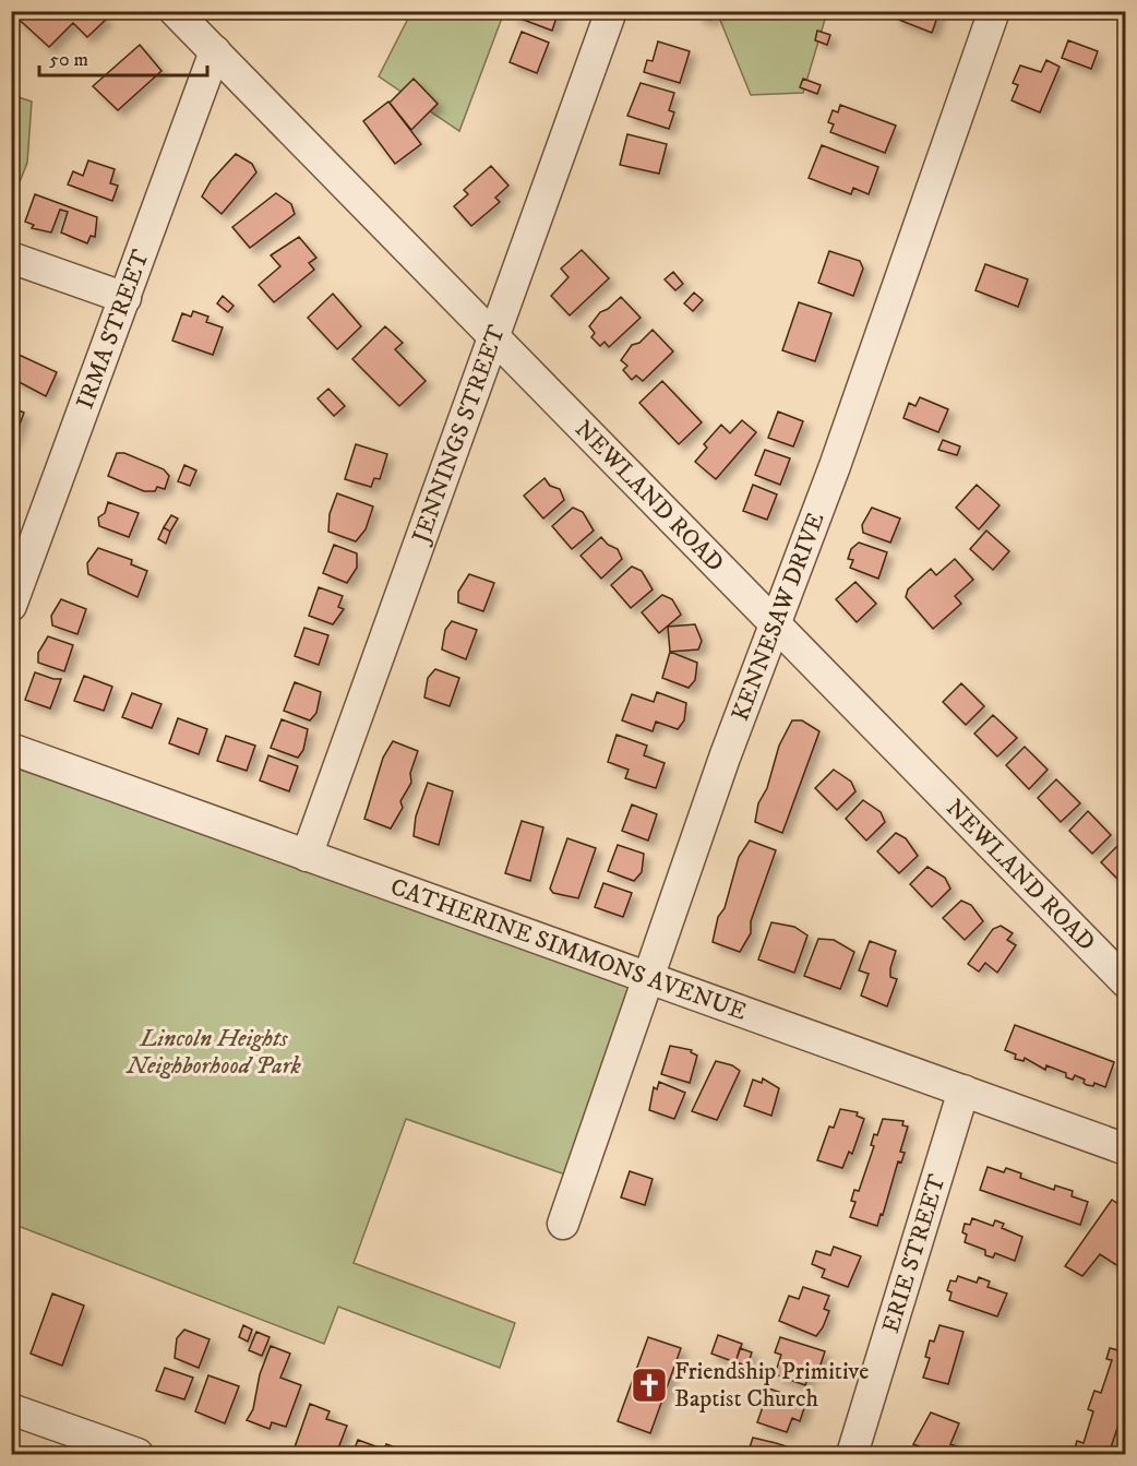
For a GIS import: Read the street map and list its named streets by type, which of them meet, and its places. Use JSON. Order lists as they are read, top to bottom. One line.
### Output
{"streets":{"street":["IRMA STREET","JENNINGS STREET","NEWLAND ROAD","KENNESAW DRIVE","CATHERINE SIMMONS AVENUE","ERIE STREET"]},"crossings":[["IRMA STREET","NEWLAND ROAD"],["JENNINGS STREET","NEWLAND ROAD"],["JENNINGS STREET","CATHERINE SIMMONS AVENUE"],["NEWLAND ROAD","KENNESAW DRIVE"],["KENNESAW DRIVE","CATHERINE SIMMONS AVENUE"],["CATHERINE SIMMONS AVENUE","ERIE STREET"]],"parks":["Lincoln Heights Neighborhood Park"],"places":{"church":["Friendship Primitive Baptist Church"]},"scale_bar":"50 m"}
